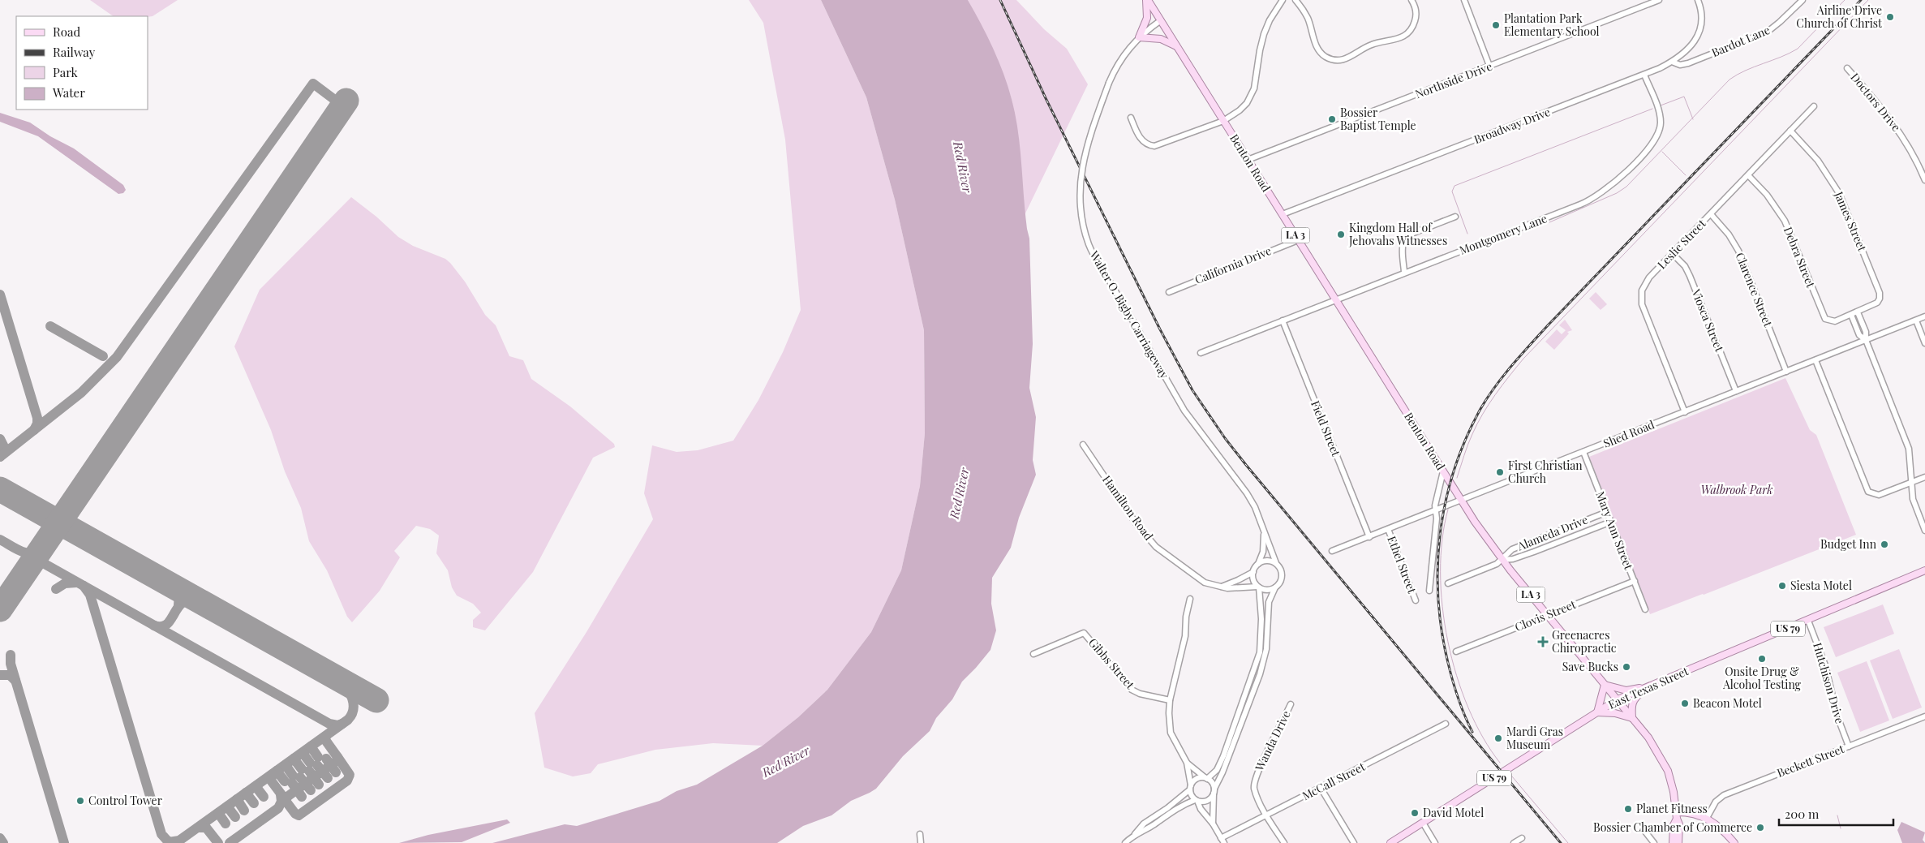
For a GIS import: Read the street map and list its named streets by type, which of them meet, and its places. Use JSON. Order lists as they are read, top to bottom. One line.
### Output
{"streets":{"main road":["Benton Road","LA 3","US 79","East Texas Street"],"street":["Bardot Lane","Northside Drive","Doctors Drive","Broadway Drive","James Street","Montgomery Lane","Leslie Street","Debra Street","California Drive","Clarence Street","Walter O. Bigby Carriageway","Viosca Street","Field Street","Shed Road","Hamilton Road","Mary Ann Street","Alameda Drive","Ethel Street","Clovis Street","Gibbs Street","Hutchison Drive","Wanda Drive","Beckett Street","McCall Street"]},"crossings":[["Bardot Lane","Broadway Drive"],["Northside Drive","Benton Road"],["Broadway Drive","Benton Road"],["Broadway Drive","Montgomery Lane"],["Benton Road","Montgomery Lane"],["Benton Road","LA 3"],["Benton Road","California Drive"],["Benton Road","Walter O. Bigby Carriageway"],["Benton Road","Shed Road"],["Benton Road","Alameda Drive"],["Benton Road","Clovis Street"],["Benton Road","East Texas Street"],["James Street","Leslie Street"],["James Street","Debra Street"],["Montgomery Lane","Field Street"],["Leslie Street","Debra Street"],["Leslie Street","Clarence Street"],["Leslie Street","Viosca Street"],["Leslie Street","Shed Road"],["Clarence Street","Shed Road"],["Walter O. Bigby Carriageway","Hamilton Road"],["Viosca Street","Shed Road"],["Field Street","Shed Road"],["Shed Road","Mary Ann Street"],["Shed Road","Ethel Street"],["Mary Ann Street","Alameda Drive"],["Mary Ann Street","Clovis Street"],["Hutchison Drive","East Texas Street"],["Hutchison Drive","Beckett Street"],["Wanda Drive","McCall Street"]],"water":["Red River"],"parks":["Walbrook Park"],"places":{"other":["Airline Drive Church of Christ","Plantation Park Elementary School","Bossier Baptist Temple","Kingdom Hall of Jehovahs Witnesses","First Christian Church","Budget Inn","Siesta Motel","Onsite Drug & Alcohol Testing","Save Bucks","Beacon Motel","Mardi Gras Museum","Control Tower","Planet Fitness","David Motel","Bossier Chamber of Commerce"],"health":["Greenacres Chiropractic"]},"legend":["Road","Railway","Park","Water"],"scale_bar":"200 m"}
